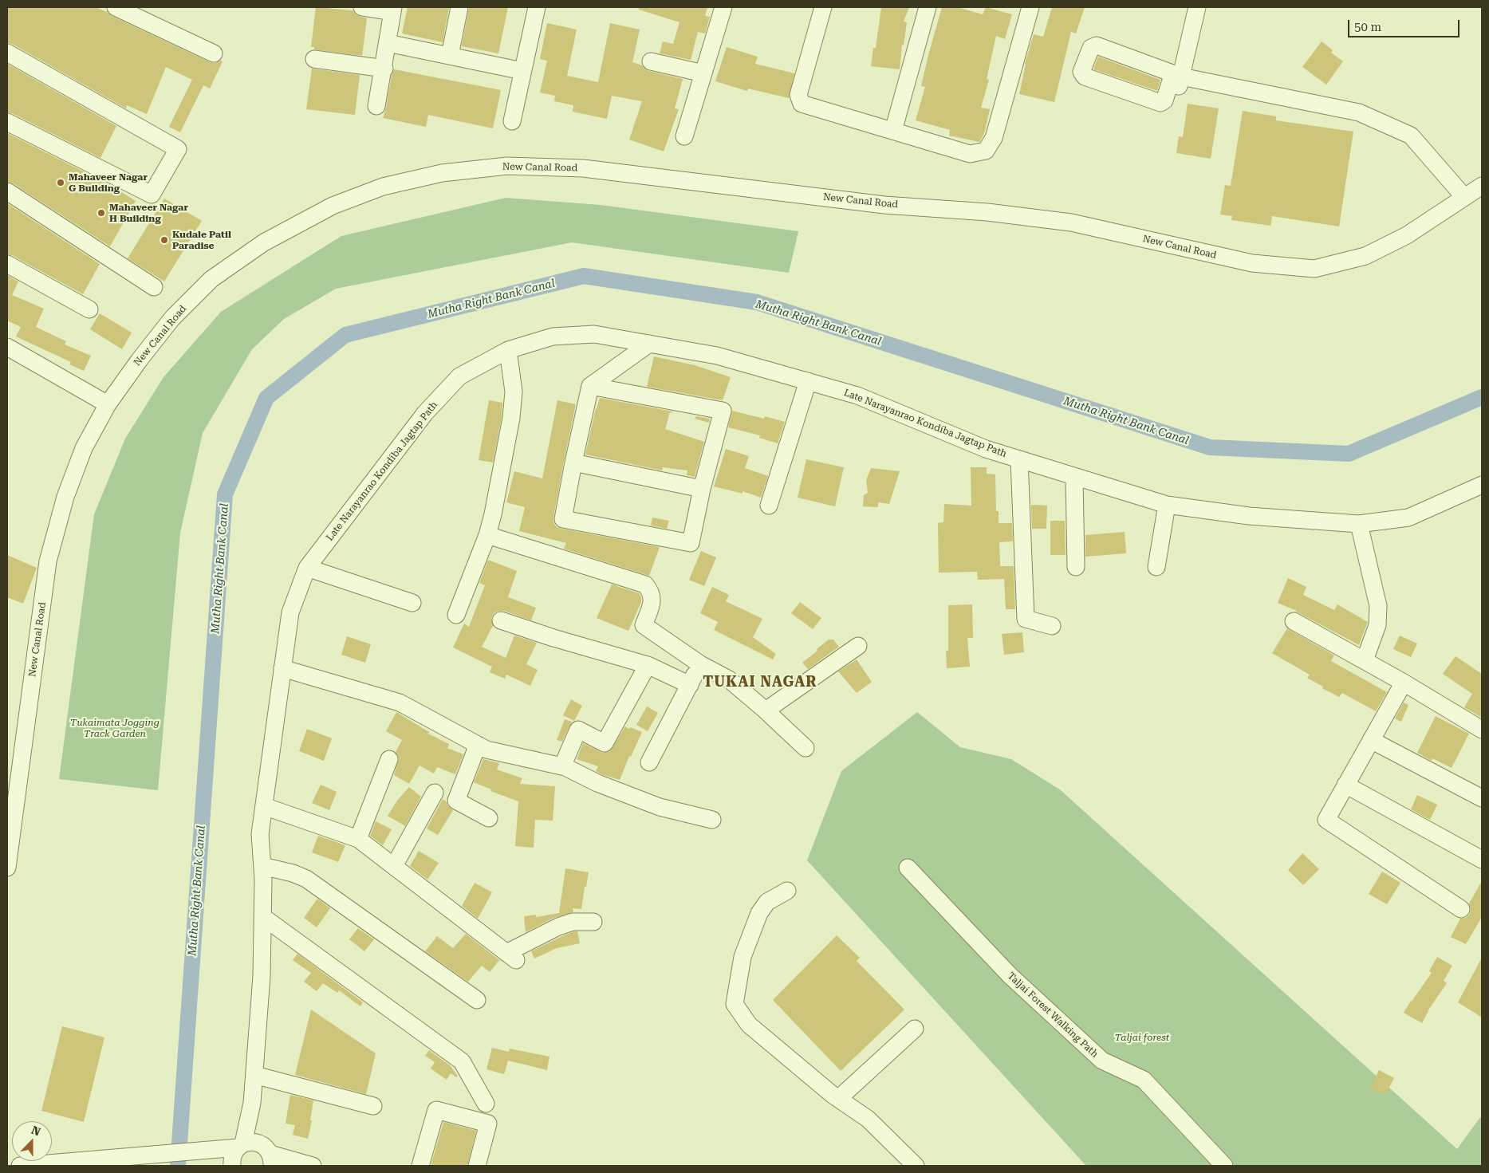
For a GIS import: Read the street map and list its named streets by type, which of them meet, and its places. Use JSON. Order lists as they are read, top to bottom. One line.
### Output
{"streets":{"street":["New Canal Road","Late Narayanrao Kondiba Jagtap Path","Taljai Forest Walking Path"]},"districts":["TUKAI NAGAR"],"water":["Mutha Right Bank Canal"],"parks":["Tukaimata Jogging Track Garden","Taljai forest"],"places":["Mahaveer Nagar G Building","Mahaveer Nagar H Building","Kudale Patil Paradise"],"scale_bar":"50 m","north":"top"}
